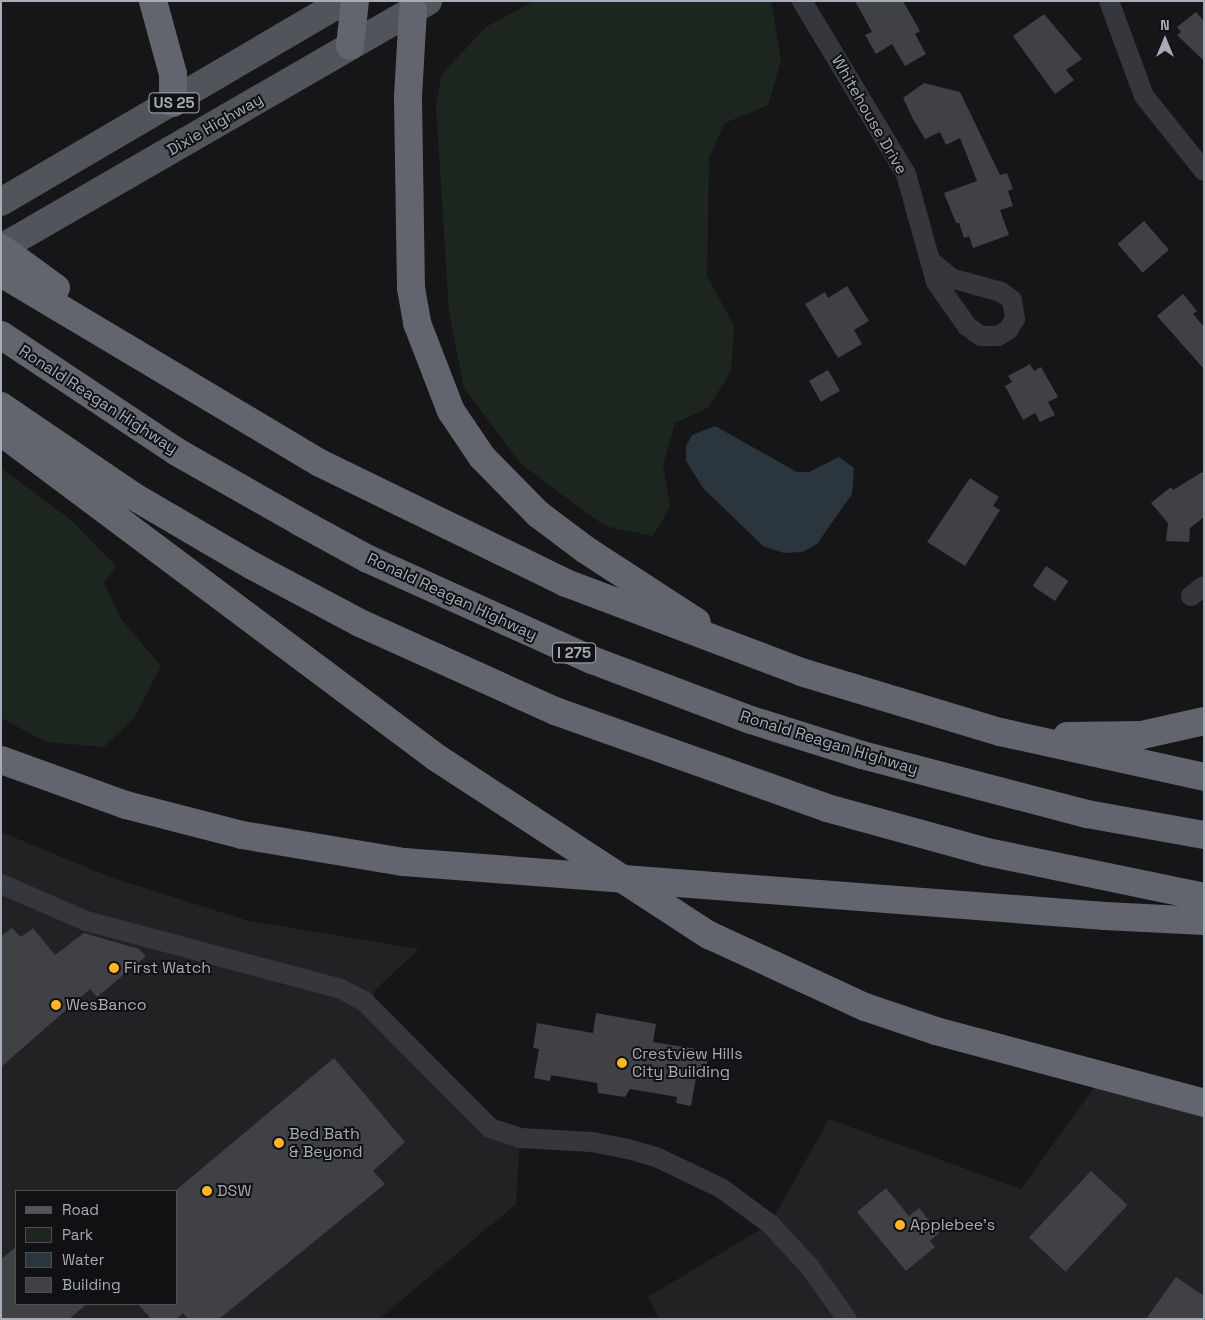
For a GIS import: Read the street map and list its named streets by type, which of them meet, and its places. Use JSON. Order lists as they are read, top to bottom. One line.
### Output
{"streets":{"highway":["Ronald Reagan Highway","I 275"],"main road":["US 25","Dixie Highway"],"street":["Whitehouse Drive"]},"places":["First Watch","WesBanco","Crestview Hills City Building","Bed Bath & Beyond","DSW","Applebee's"],"legend":["Road","Park","Water","Building"],"north":"top"}
